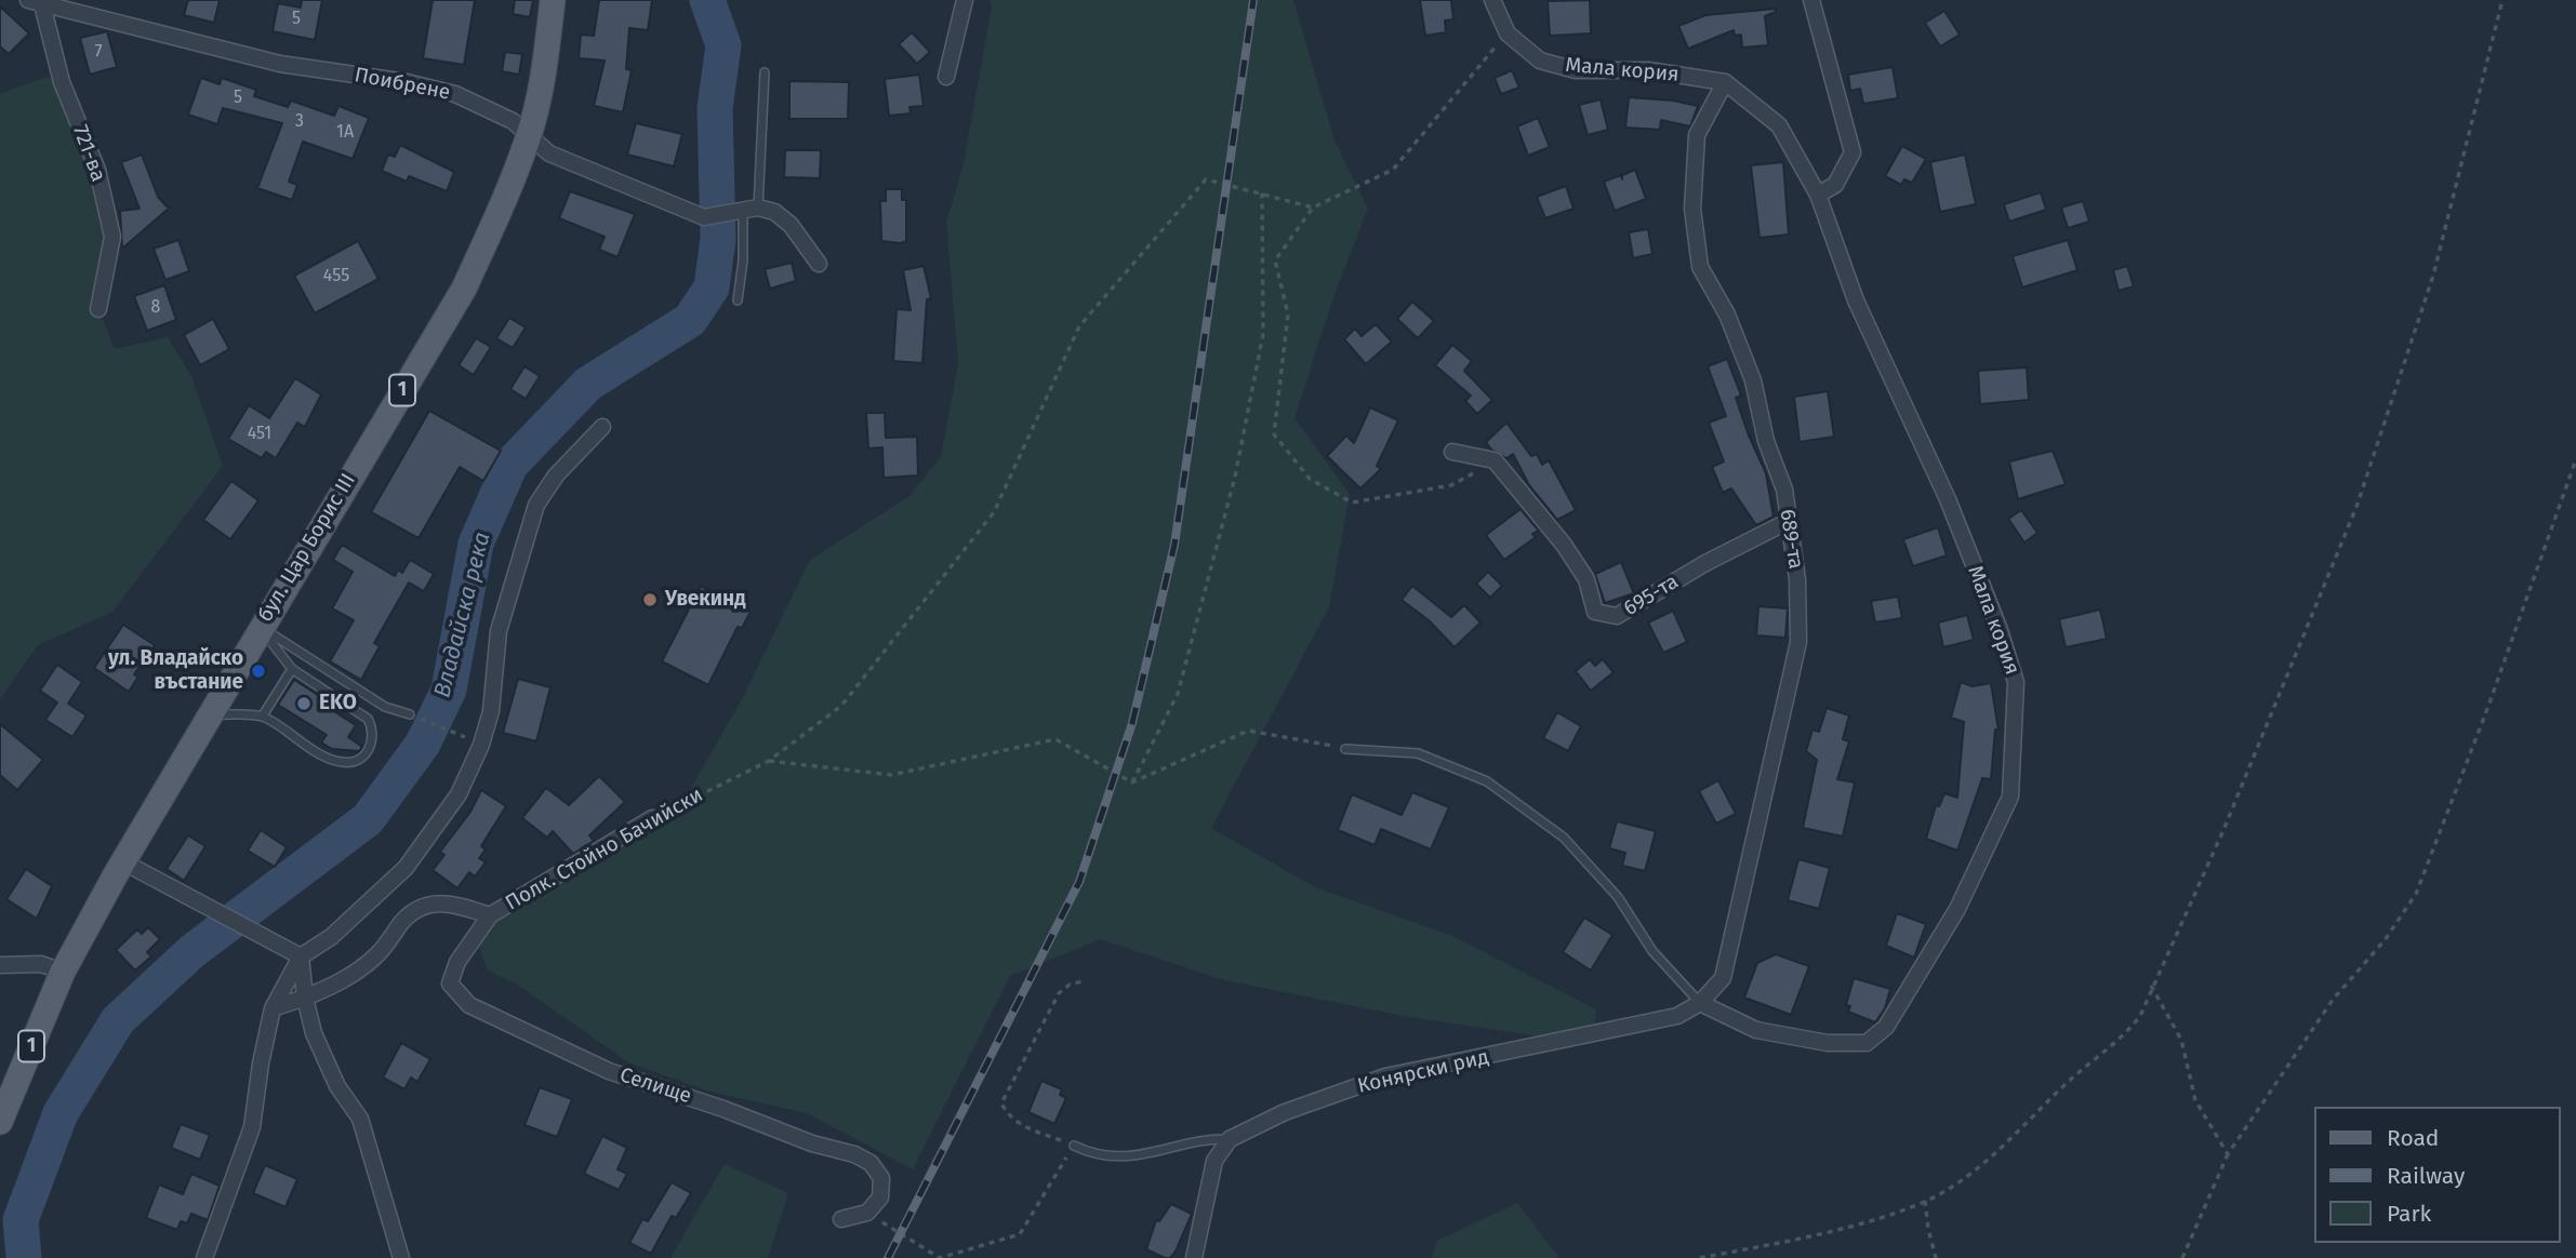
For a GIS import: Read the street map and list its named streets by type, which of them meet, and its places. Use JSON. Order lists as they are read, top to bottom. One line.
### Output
{"streets":{"main road":["1","бул. Цар Борис III"],"street":["Мала кория","Поибрене","721-ва","689-та","695-та","Полк. Стойно Бачийски","Конярски рид","Селище"]},"crossings":[["Мала кория","689-та"],["Мала кория","Конярски рид"],["Поибрене","721-ва"],["Поибрене","бул. Цар Борис III"],["689-та","695-та"],["689-та","Конярски рид"],["Полк. Стойно Бачийски","Селище"]],"water":["Владайска река"],"places":["Увекинд","ул. Владайско въстание","EKO"],"house_numbers":["5","7","5","3","1А","455","8","451"],"legend":["Road","Railway","Park"]}
